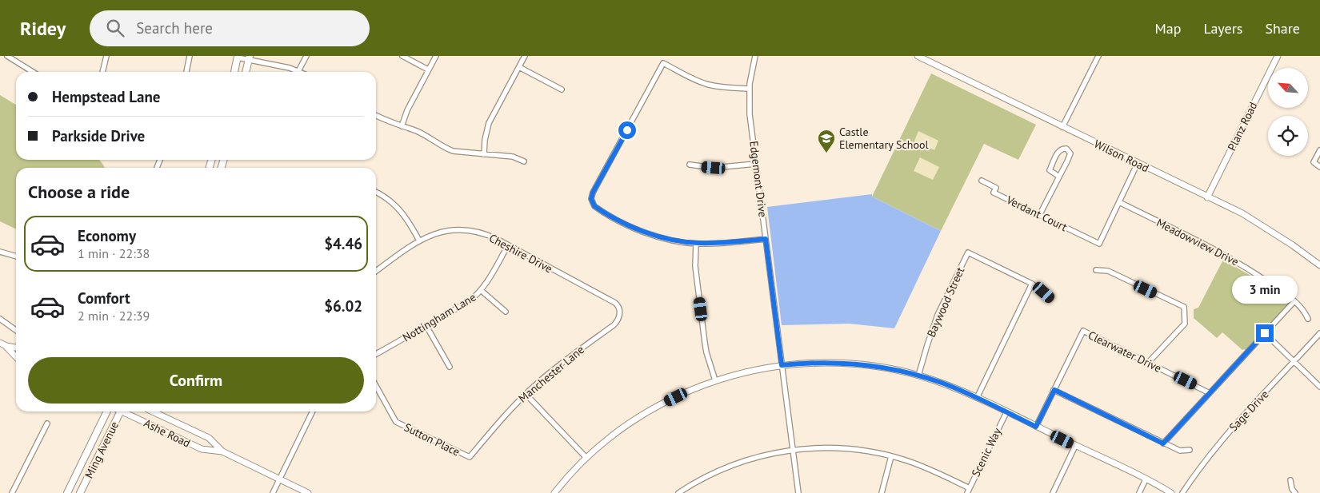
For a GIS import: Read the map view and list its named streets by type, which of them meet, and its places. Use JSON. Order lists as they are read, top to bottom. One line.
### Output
{"streets":{"main road":["Ming Avenue"],"street":["Planz Road","Wilson Road","Edgemont Drive","Verdant Court","Meadowview Drive","Cheshire Drive","Baywood Street","Nottingham Lane","Clearwater Drive","Manchester Lane","Sage Drive","Ashe Road","Sutton Place","Scenic Way"]},"crossings":[["Planz Road","Wilson Road"],["Verdant Court","Meadowview Drive"],["Cheshire Drive","Nottingham Lane"],["Cheshire Drive","Manchester Lane"],["Manchester Lane","Sutton Place"]],"places":{"school or university":["Castle Elementary School"]},"north":"top left","page":{"header":"Ridey","search":"Search here","nav":["Map","Layers","Share"],"banner":["Hempstead Lane","Parkside Drive"],"heading":"Choose a ride","list":[{"name":"Economy","note":"1 min · 22:38","value":"$4.46"},{"name":"Comfort","note":"2 min · 22:39","value":"$6.02"}],"bubble":"3 min","buttons":"Confirm"}}
